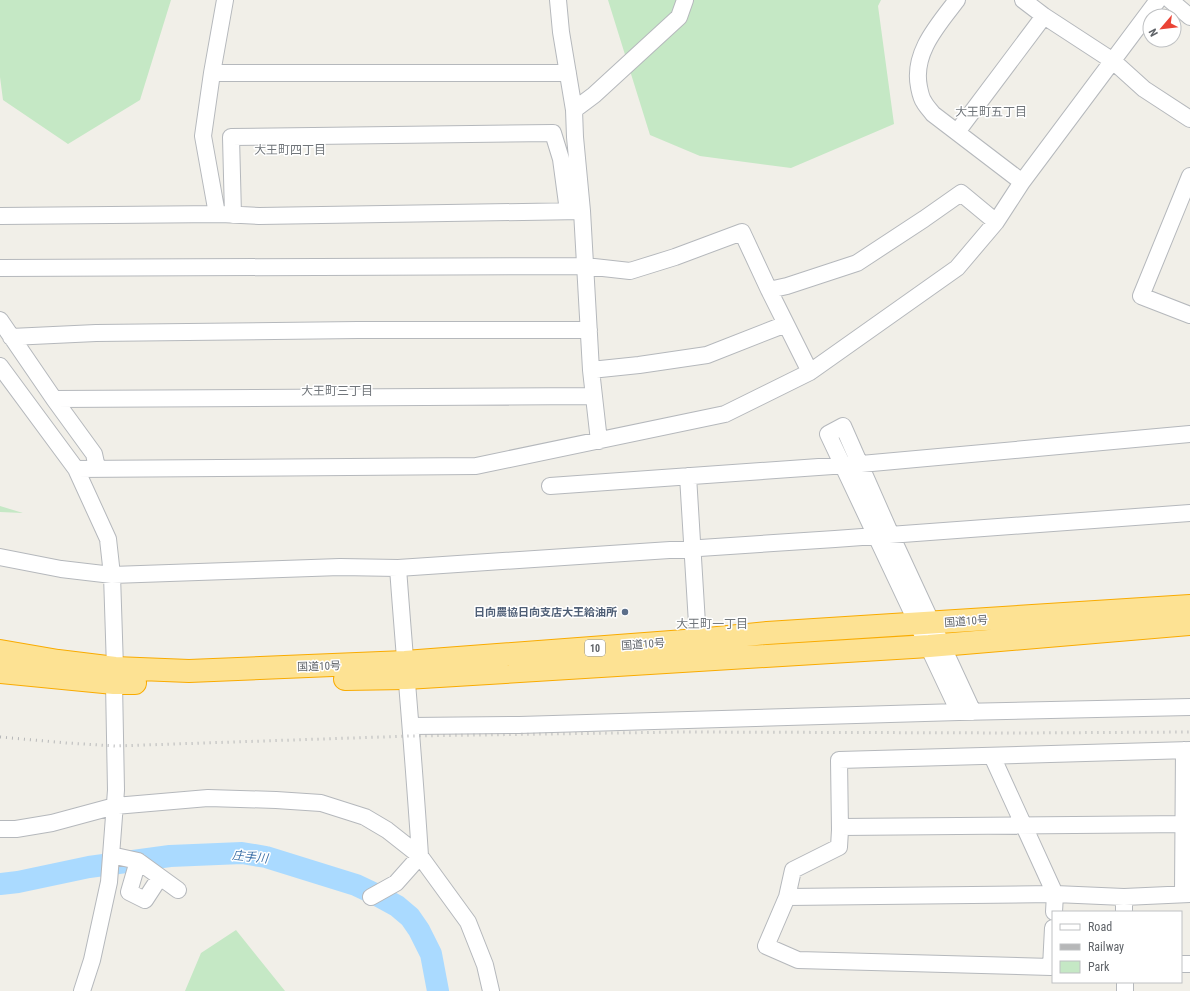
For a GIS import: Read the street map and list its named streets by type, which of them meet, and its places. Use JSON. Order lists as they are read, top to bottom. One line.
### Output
{"streets":{"highway":["国道10号","10"]},"districts":["大王町五丁目","大王町四丁目","大王町三丁目","大王町一丁目"],"water":["庄手川"],"places":["日向農協日向支店大王給油所"],"legend":["Road","Railway","Park"],"north":"bottom left"}
